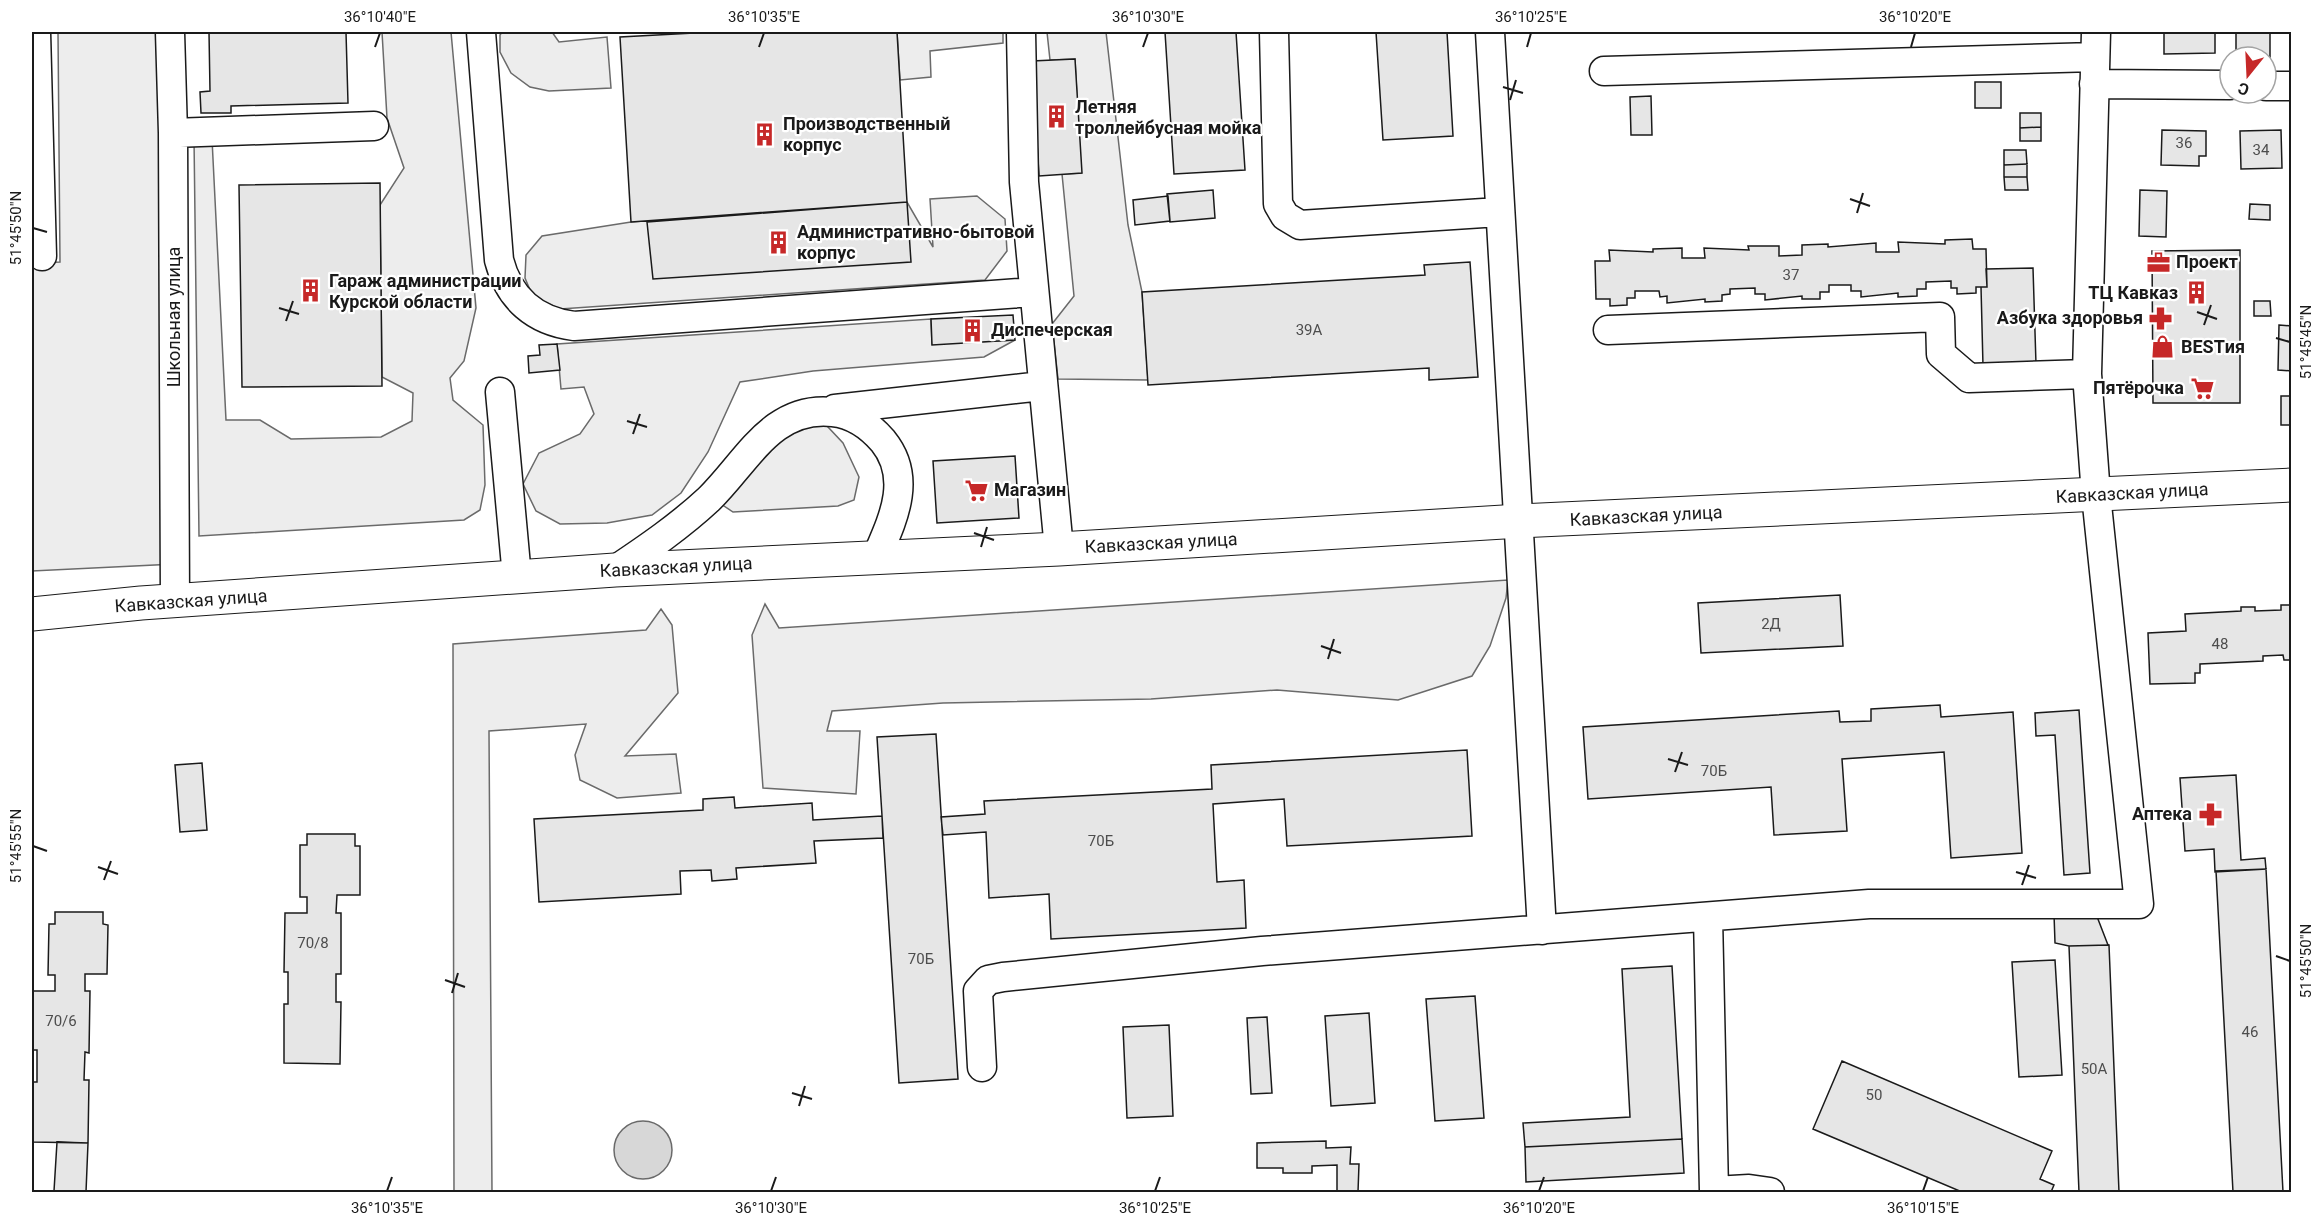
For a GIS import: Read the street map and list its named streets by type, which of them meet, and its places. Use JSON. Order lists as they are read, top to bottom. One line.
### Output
{"streets":{"main road":["Кавказская улица"],"street":["Школьная улица"]},"crossings":[["Школьная улица","Кавказская улица"]],"places":{"building":["Летняя троллейбусная мойка","Производственный корпус","Административно-бытовой корпус","Гараж администрации Курской области","ТЦ Кавказ","Диспечерская"],"office":["Проект"],"pharmacy":["Азбука здоровья","Аптека"],"shop":["BESTия"],"supermarket":["Пятёрочка","Магазин"]},"house_numbers":["36","34","37","39А","2Д","48","70Б","70Б","70/8","70Б","70/6","46","50А","50"],"north":"bottom","coordinates":["36°10'40\"E","36°10'35\"E","36°10'30\"E","36°10'25\"E","36°10'20\"E","51°45'50\"N","51°45'45\"N","51°45'55\"N","36°10'15\"E"]}
